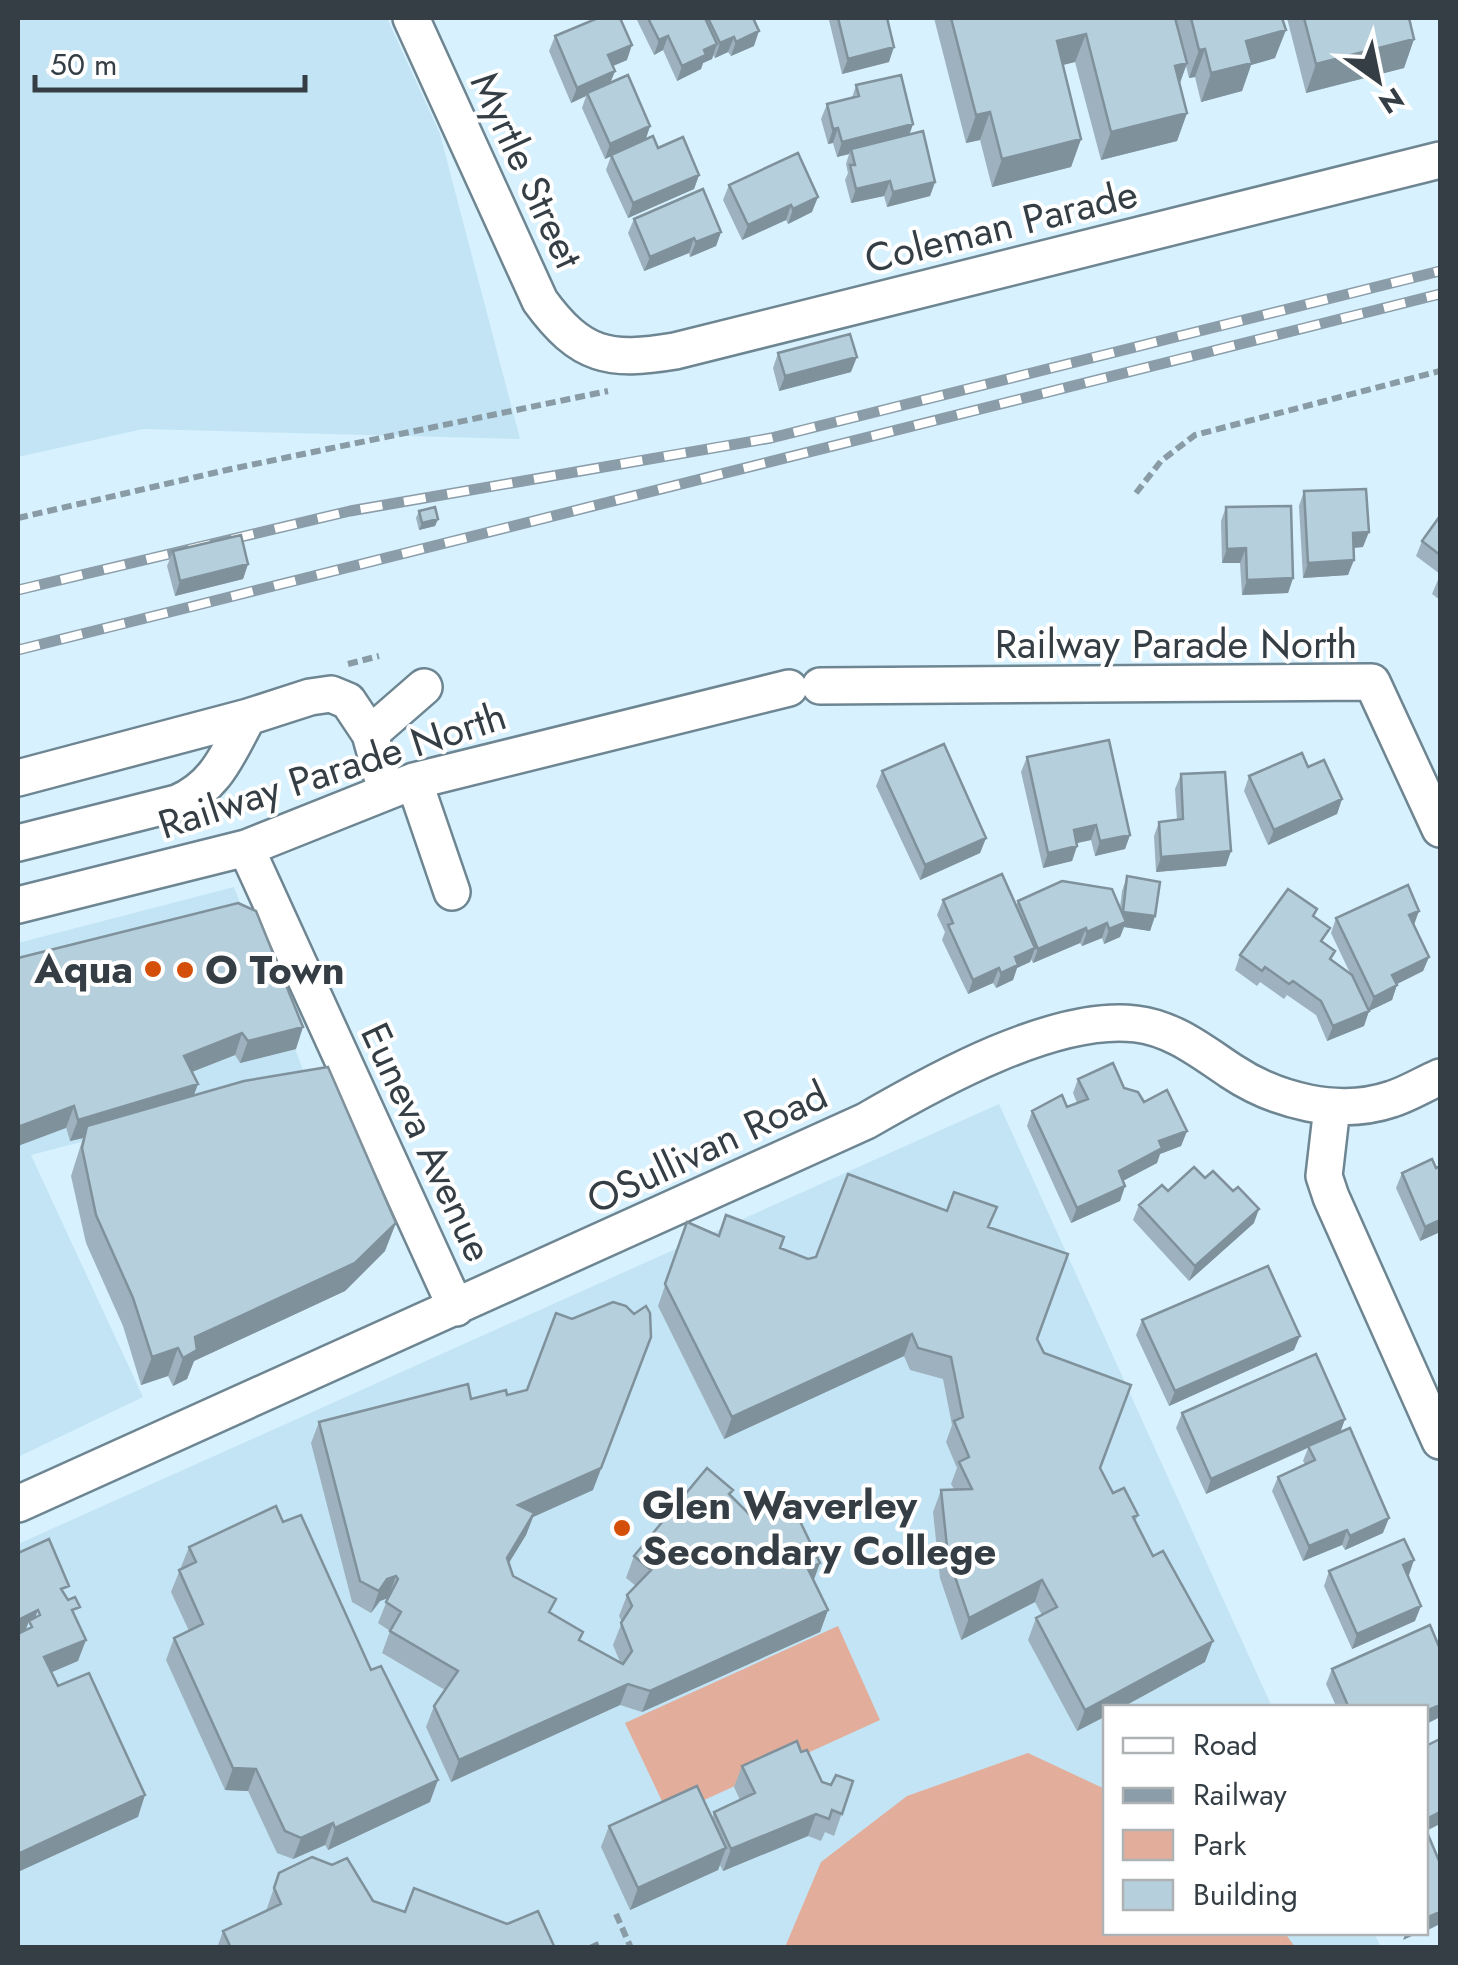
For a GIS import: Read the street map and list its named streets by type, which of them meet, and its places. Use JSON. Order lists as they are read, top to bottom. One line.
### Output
{"streets":{"street":["Myrtle Street","Coleman Parade","Railway Parade North","Euneva Avenue","OSullivan Road"]},"crossings":[["Myrtle Street","Coleman Parade"],["Railway Parade North","Euneva Avenue"],["Euneva Avenue","OSullivan Road"]],"places":["Aqua","O Town","Glen Waverley Secondary College"],"legend":["Road","Railway","Park","Building"],"scale_bar":"50 m","north":"bottom right"}
